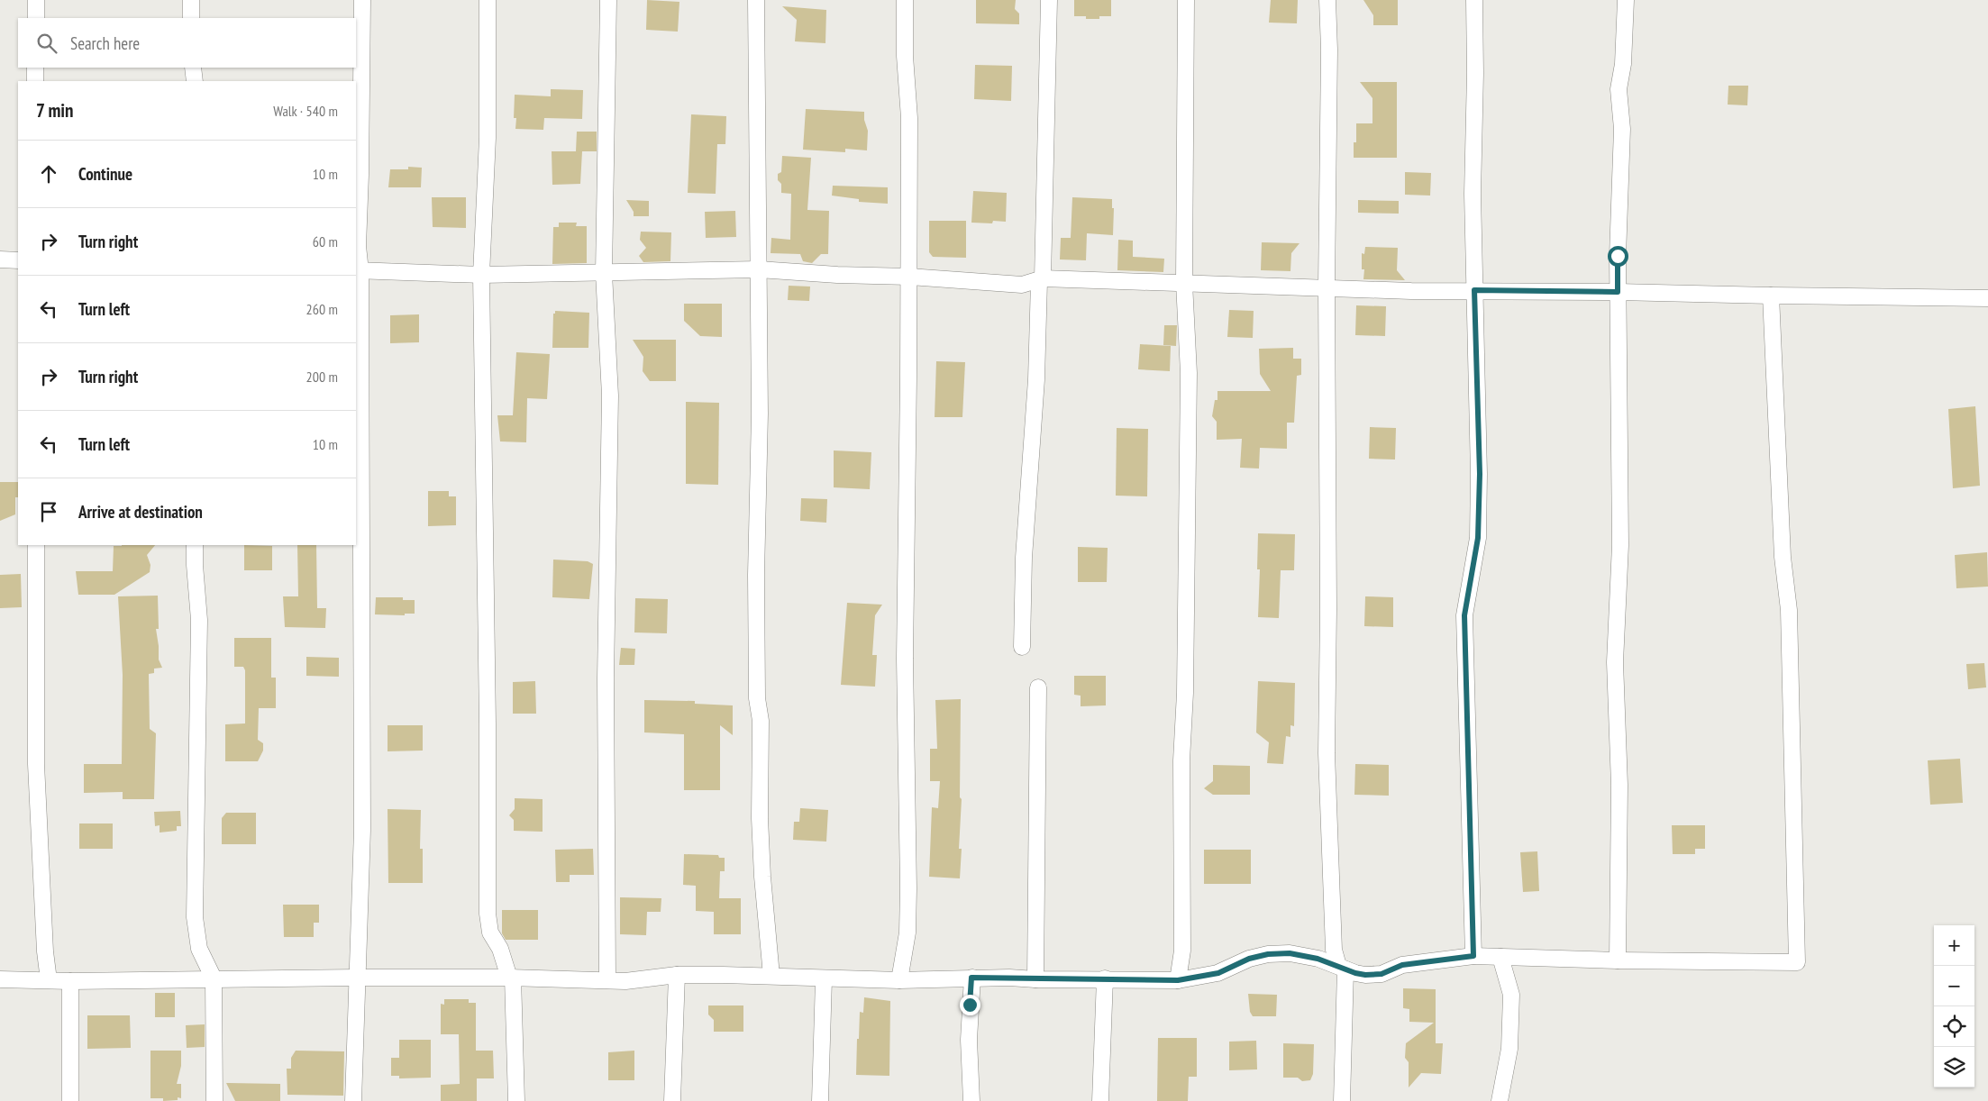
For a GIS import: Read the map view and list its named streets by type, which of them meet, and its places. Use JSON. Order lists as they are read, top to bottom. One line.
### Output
{"page":{"search":"Search here","heading":["7 min","Walk · 540 m"],"list":[["Continue","10 m"],["Turn right","60 m"],["Turn left","260 m"],["Turn right","200 m"],["Turn left","10 m"],"Arrive at destination"],"map_buttons":["+","−"]}}
